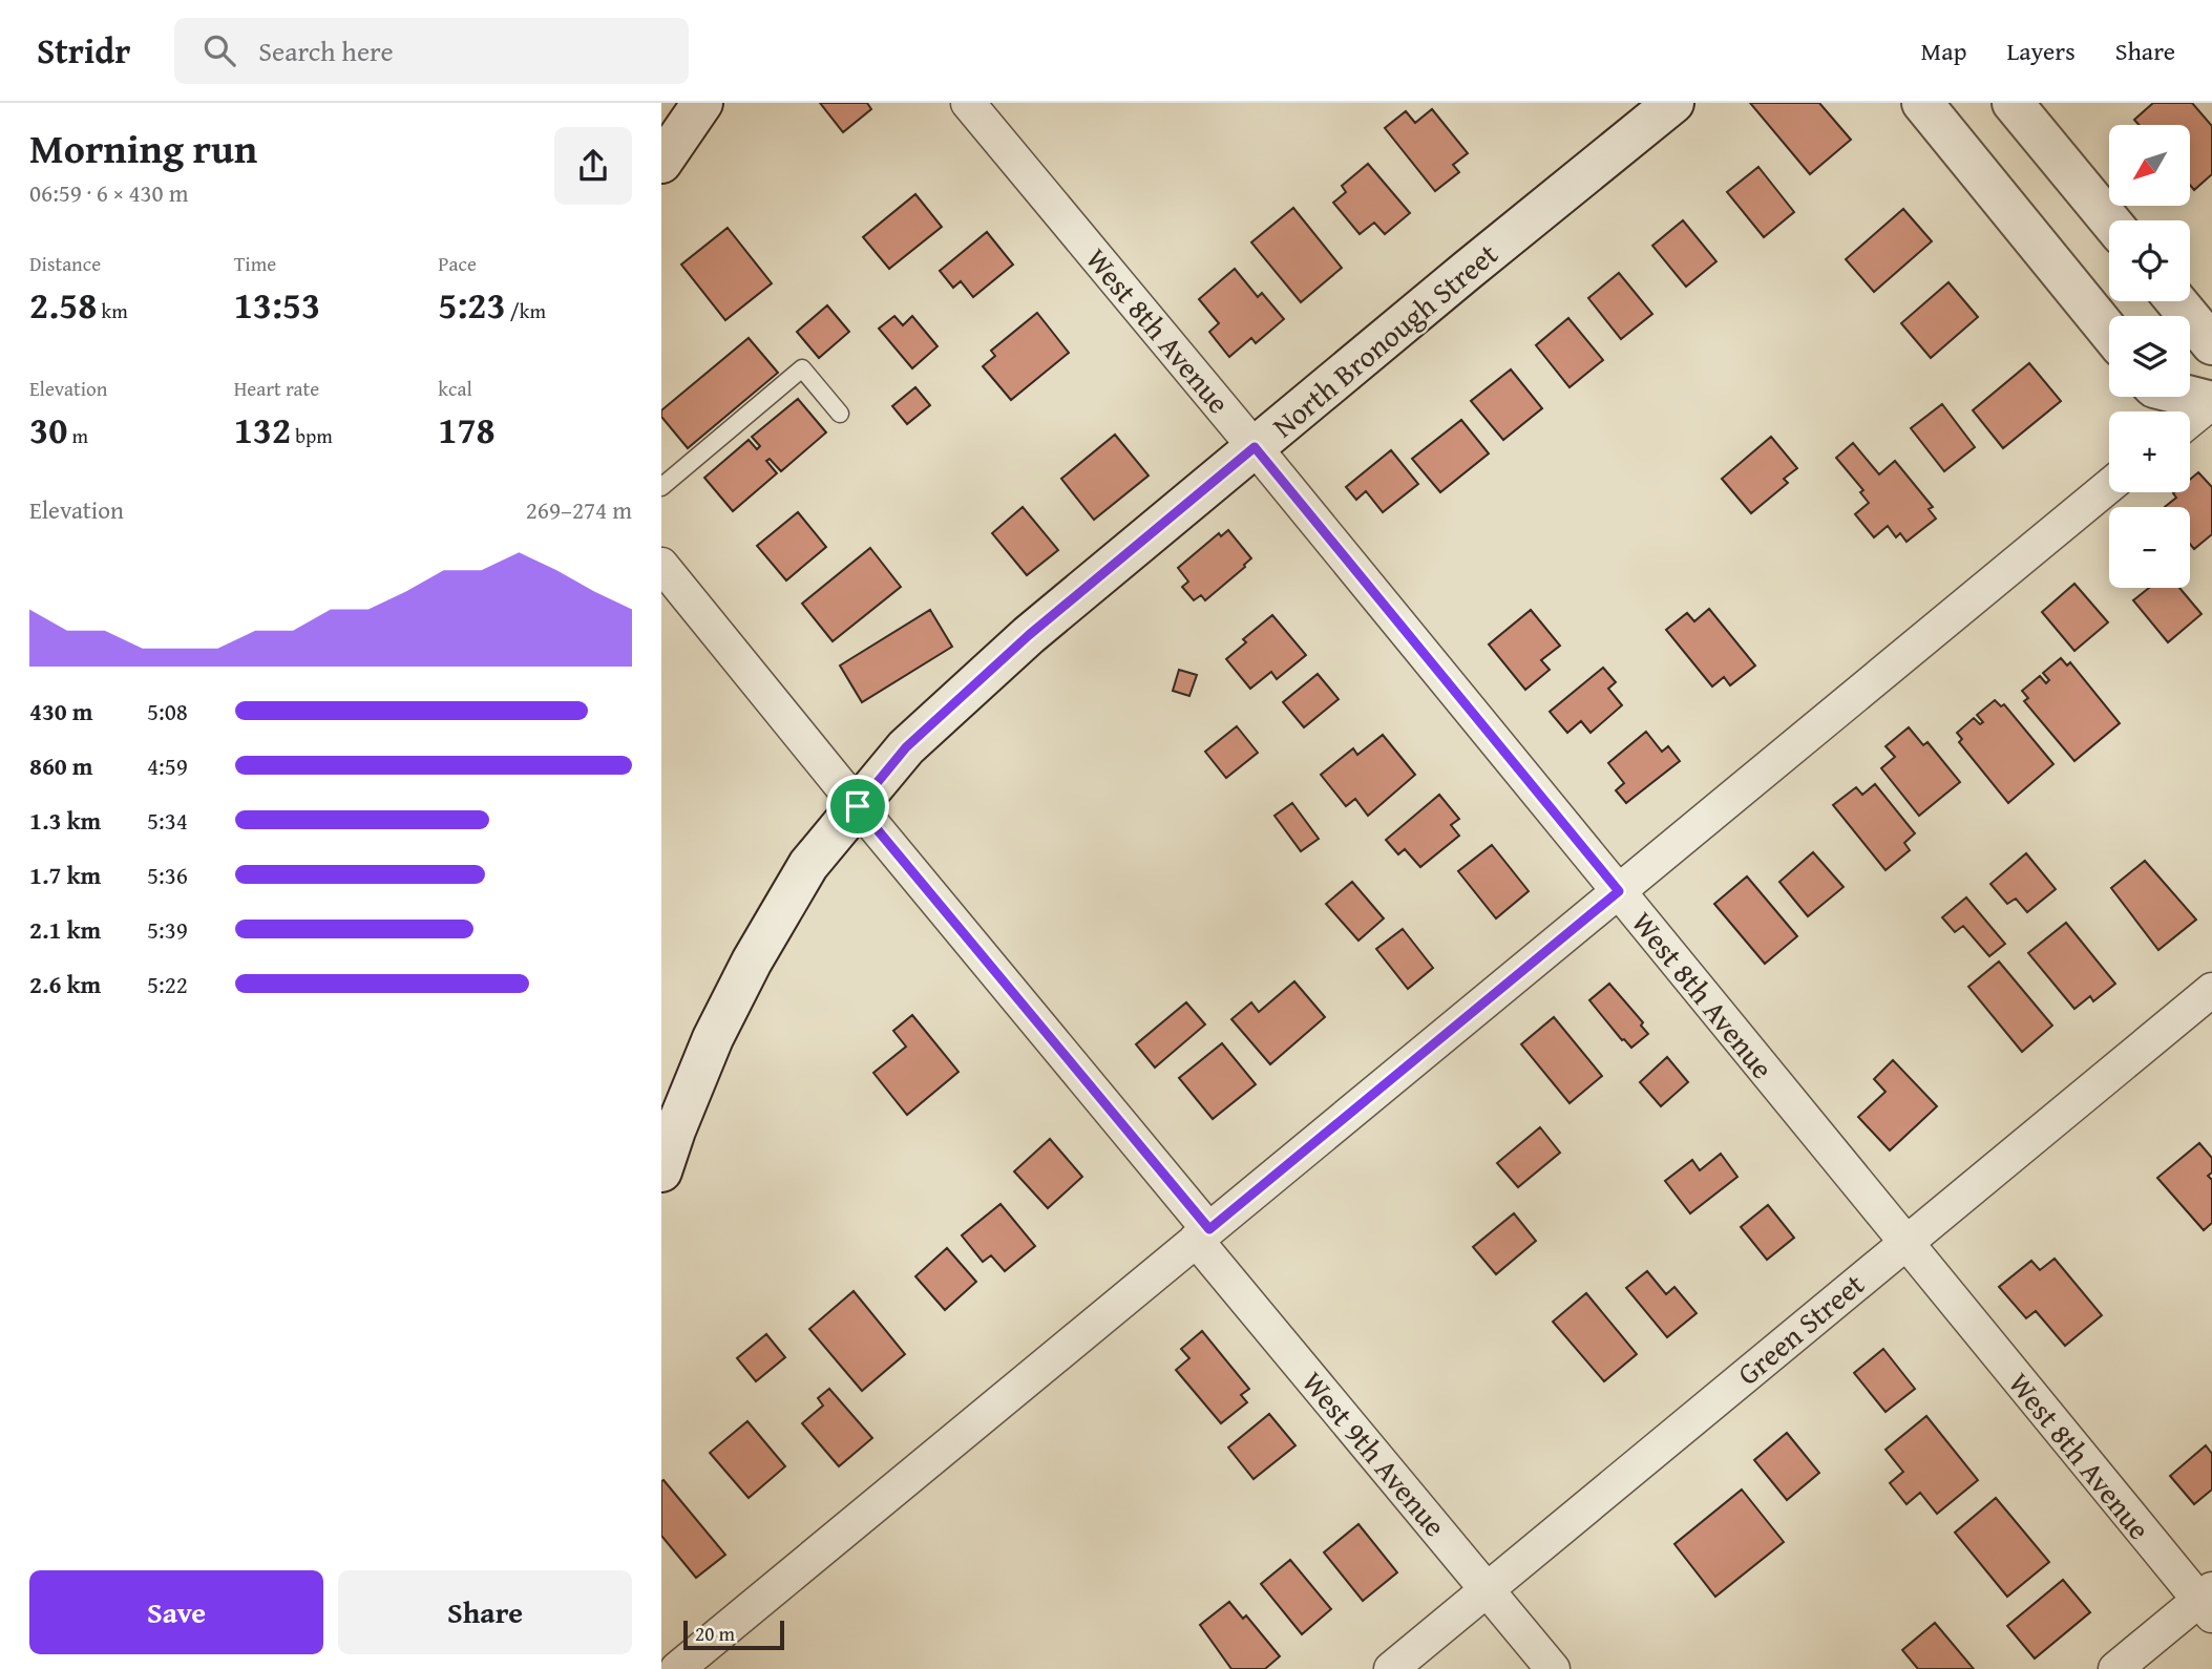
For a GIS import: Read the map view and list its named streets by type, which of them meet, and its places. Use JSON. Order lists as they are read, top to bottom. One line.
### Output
{"streets":{"main road":["North Bronough Street"],"street":["West 8th Avenue","Green Street","West 9th Avenue"]},"crossings":[["West 8th Avenue","North Bronough Street"],["West 8th Avenue","Green Street"],["North Bronough Street","West 9th Avenue"],["Green Street","West 9th Avenue"]],"scale_bar":"20 m","north":"bottom left","page":{"header":"Stridr","search":"Search here","nav":["Map","Layers","Share"],"heading":["Morning run","06:59 · 6 × 430 m"],"map_buttons":["+","−"],"stats":[["Distance","2.58 km"],["Time","13:53"],["Pace","5:23 /km"],["Elevation","30 m"],["Heart rate","132 bpm"],["kcal","178"]],"chart":["Elevation","269–274 m"],"list":[{"name":"430 m","note":"5:08"},{"name":"860 m","note":"4:59"},{"name":"1.3 km","note":"5:34"},{"name":"1.7 km","note":"5:36"},{"name":"2.1 km","note":"5:39"},{"name":"2.6 km","note":"5:22"}],"buttons":["Save","Share"],"scale":"20 m"}}
